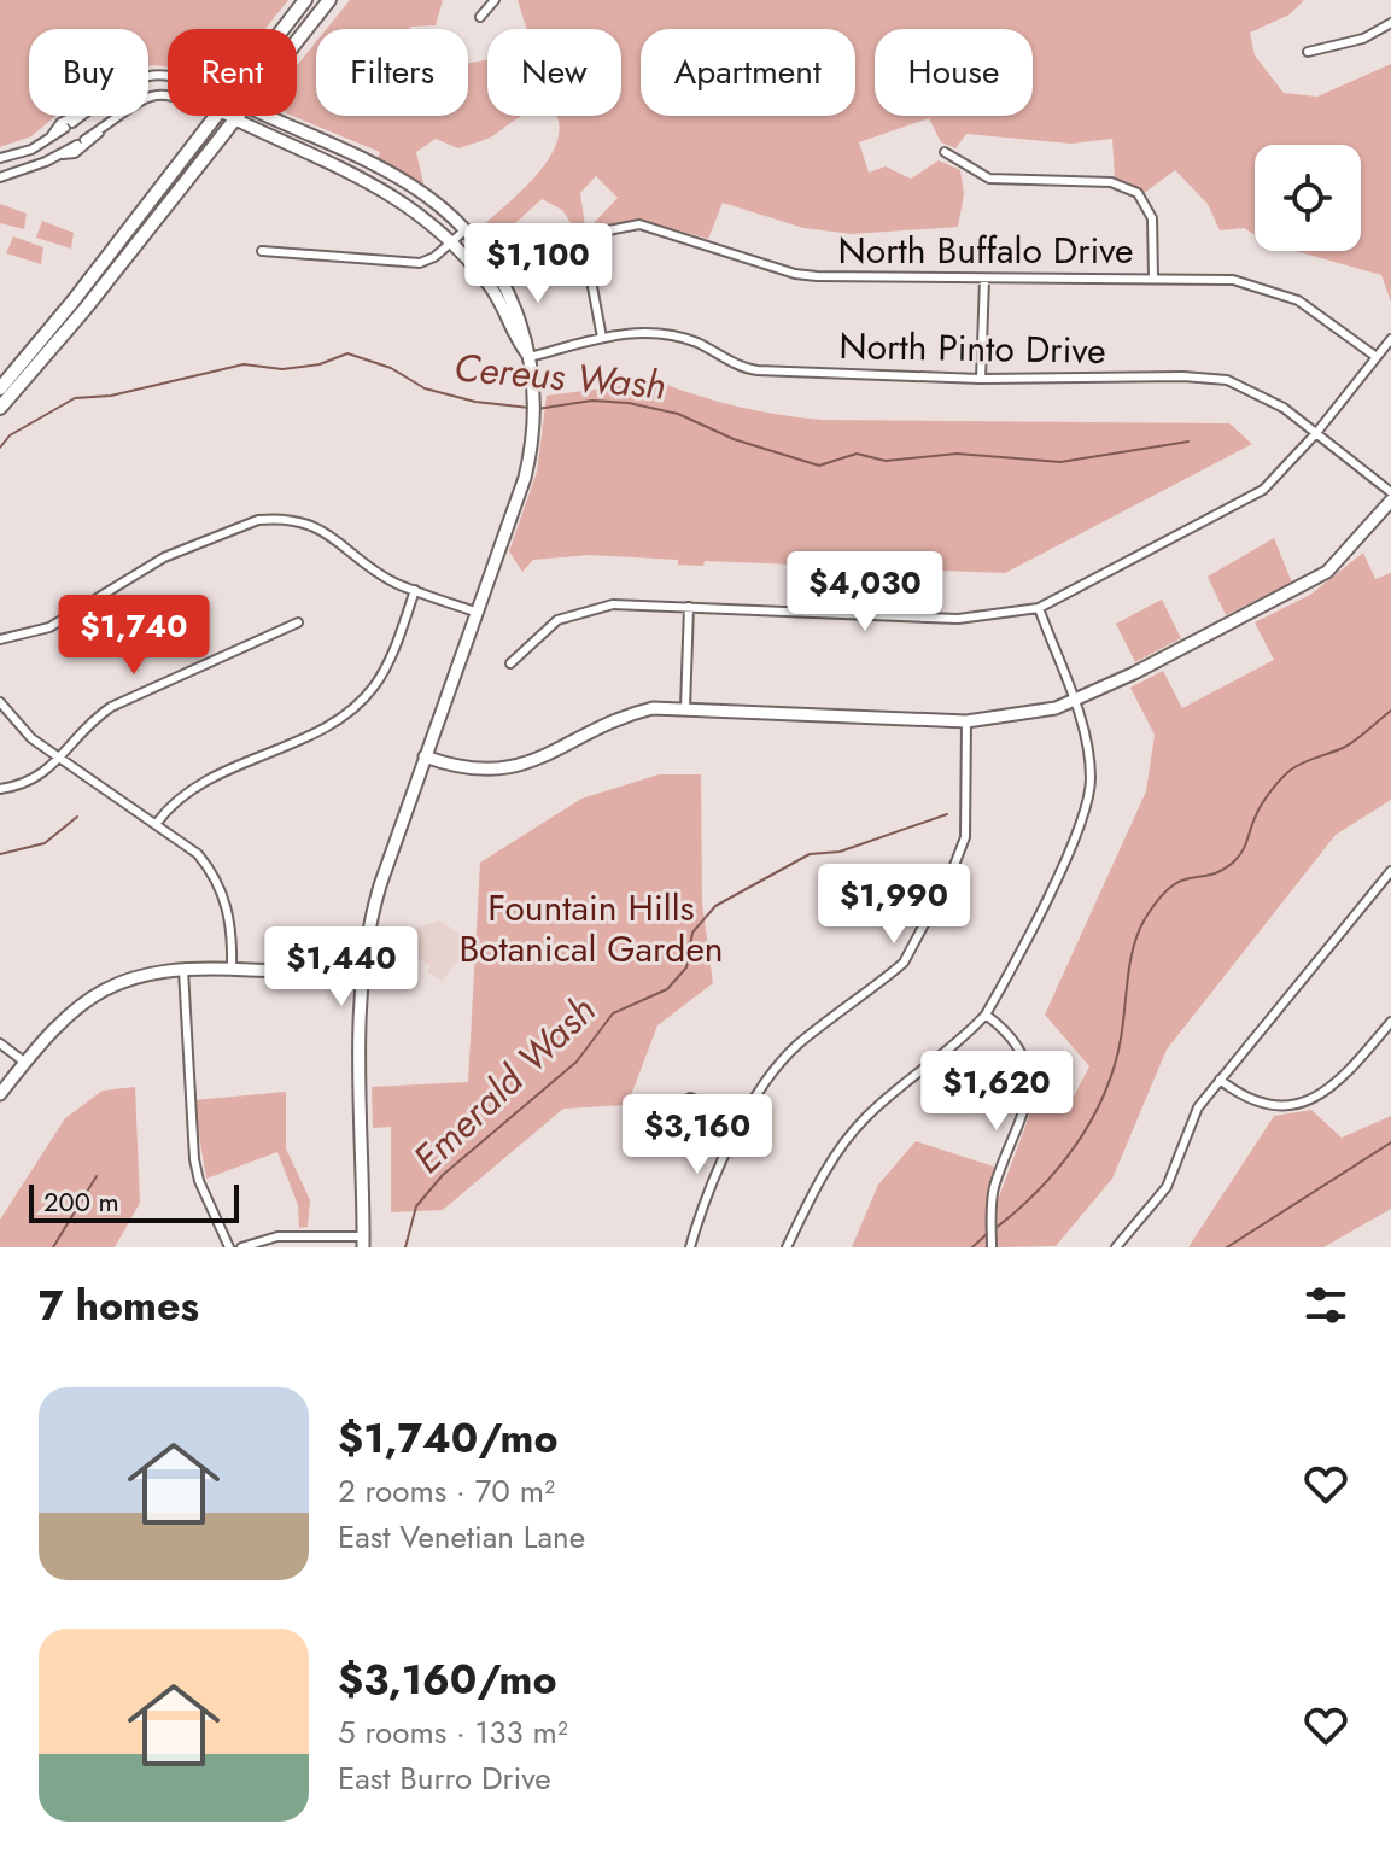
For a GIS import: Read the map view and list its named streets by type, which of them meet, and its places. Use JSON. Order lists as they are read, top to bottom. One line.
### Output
{"streets":{"street":["North Buffalo Drive","North Pinto Drive"]},"crossings":[["North Buffalo Drive","North Pinto Drive"]],"water":["Cereus Wash","Emerald Wash"],"parks":["Fountain Hills Botanical Garden"],"scale_bar":"200 m","page":{"chip":["Buy","Rent","Filters","New","Apartment","House"],"price":["$1,100","$4,030","$1,740","$1,990","$1,440","$1,620","$3,160"],"scale":"200 m","heading":"7 homes","list":[{"name":"$1,740/mo","note":"2 rooms · 70 m² · East Venetian Lane"},{"name":"$3,160/mo","note":"5 rooms · 133 m² · East Burro Drive"}]}}
